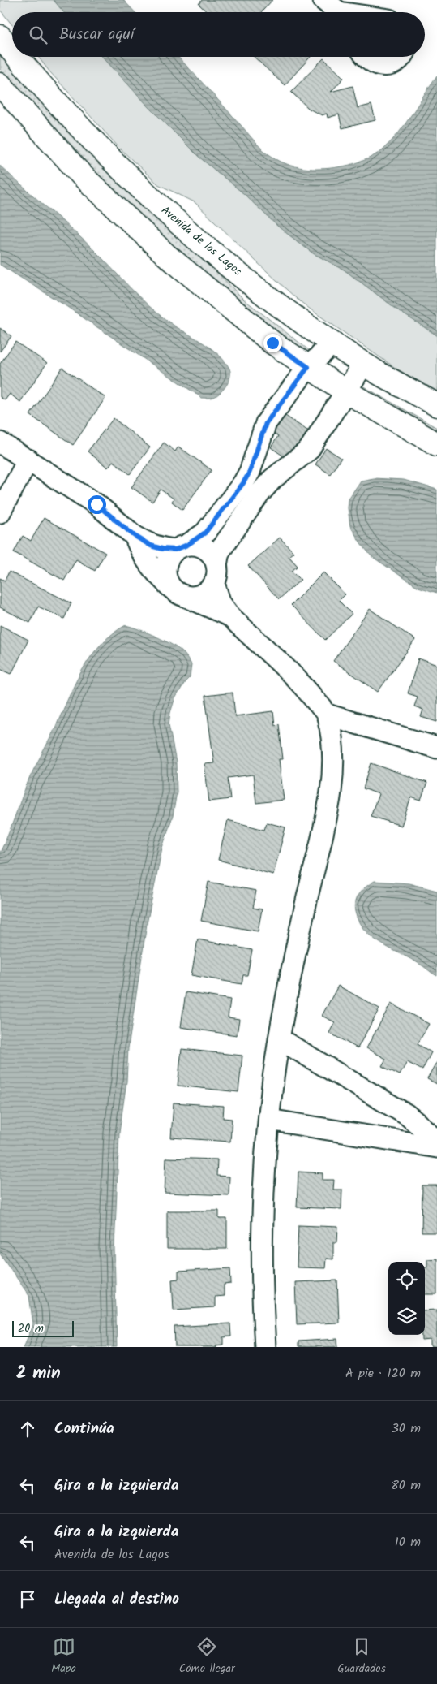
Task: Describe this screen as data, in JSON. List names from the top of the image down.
{
  "streets": {
    "street": ["Avenida de los Lagos"]
  },
  "scale_bar": "20 m",
  "page": {
    "search": "Buscar aquí",
    "scale": "20 m",
    "heading": ["2 min", "A pie · 120 m"],
    "list": [
      ["Continúa", "30 m"],
      ["Gira a la izquierda", "80 m"],
      ["Gira a la izquierda", "Avenida de los Lagos", "10 m"],
      "Llegada al destino"
    ],
    "nav": ["Mapa", "Cómo llegar", "Guardados"]
  }
}
